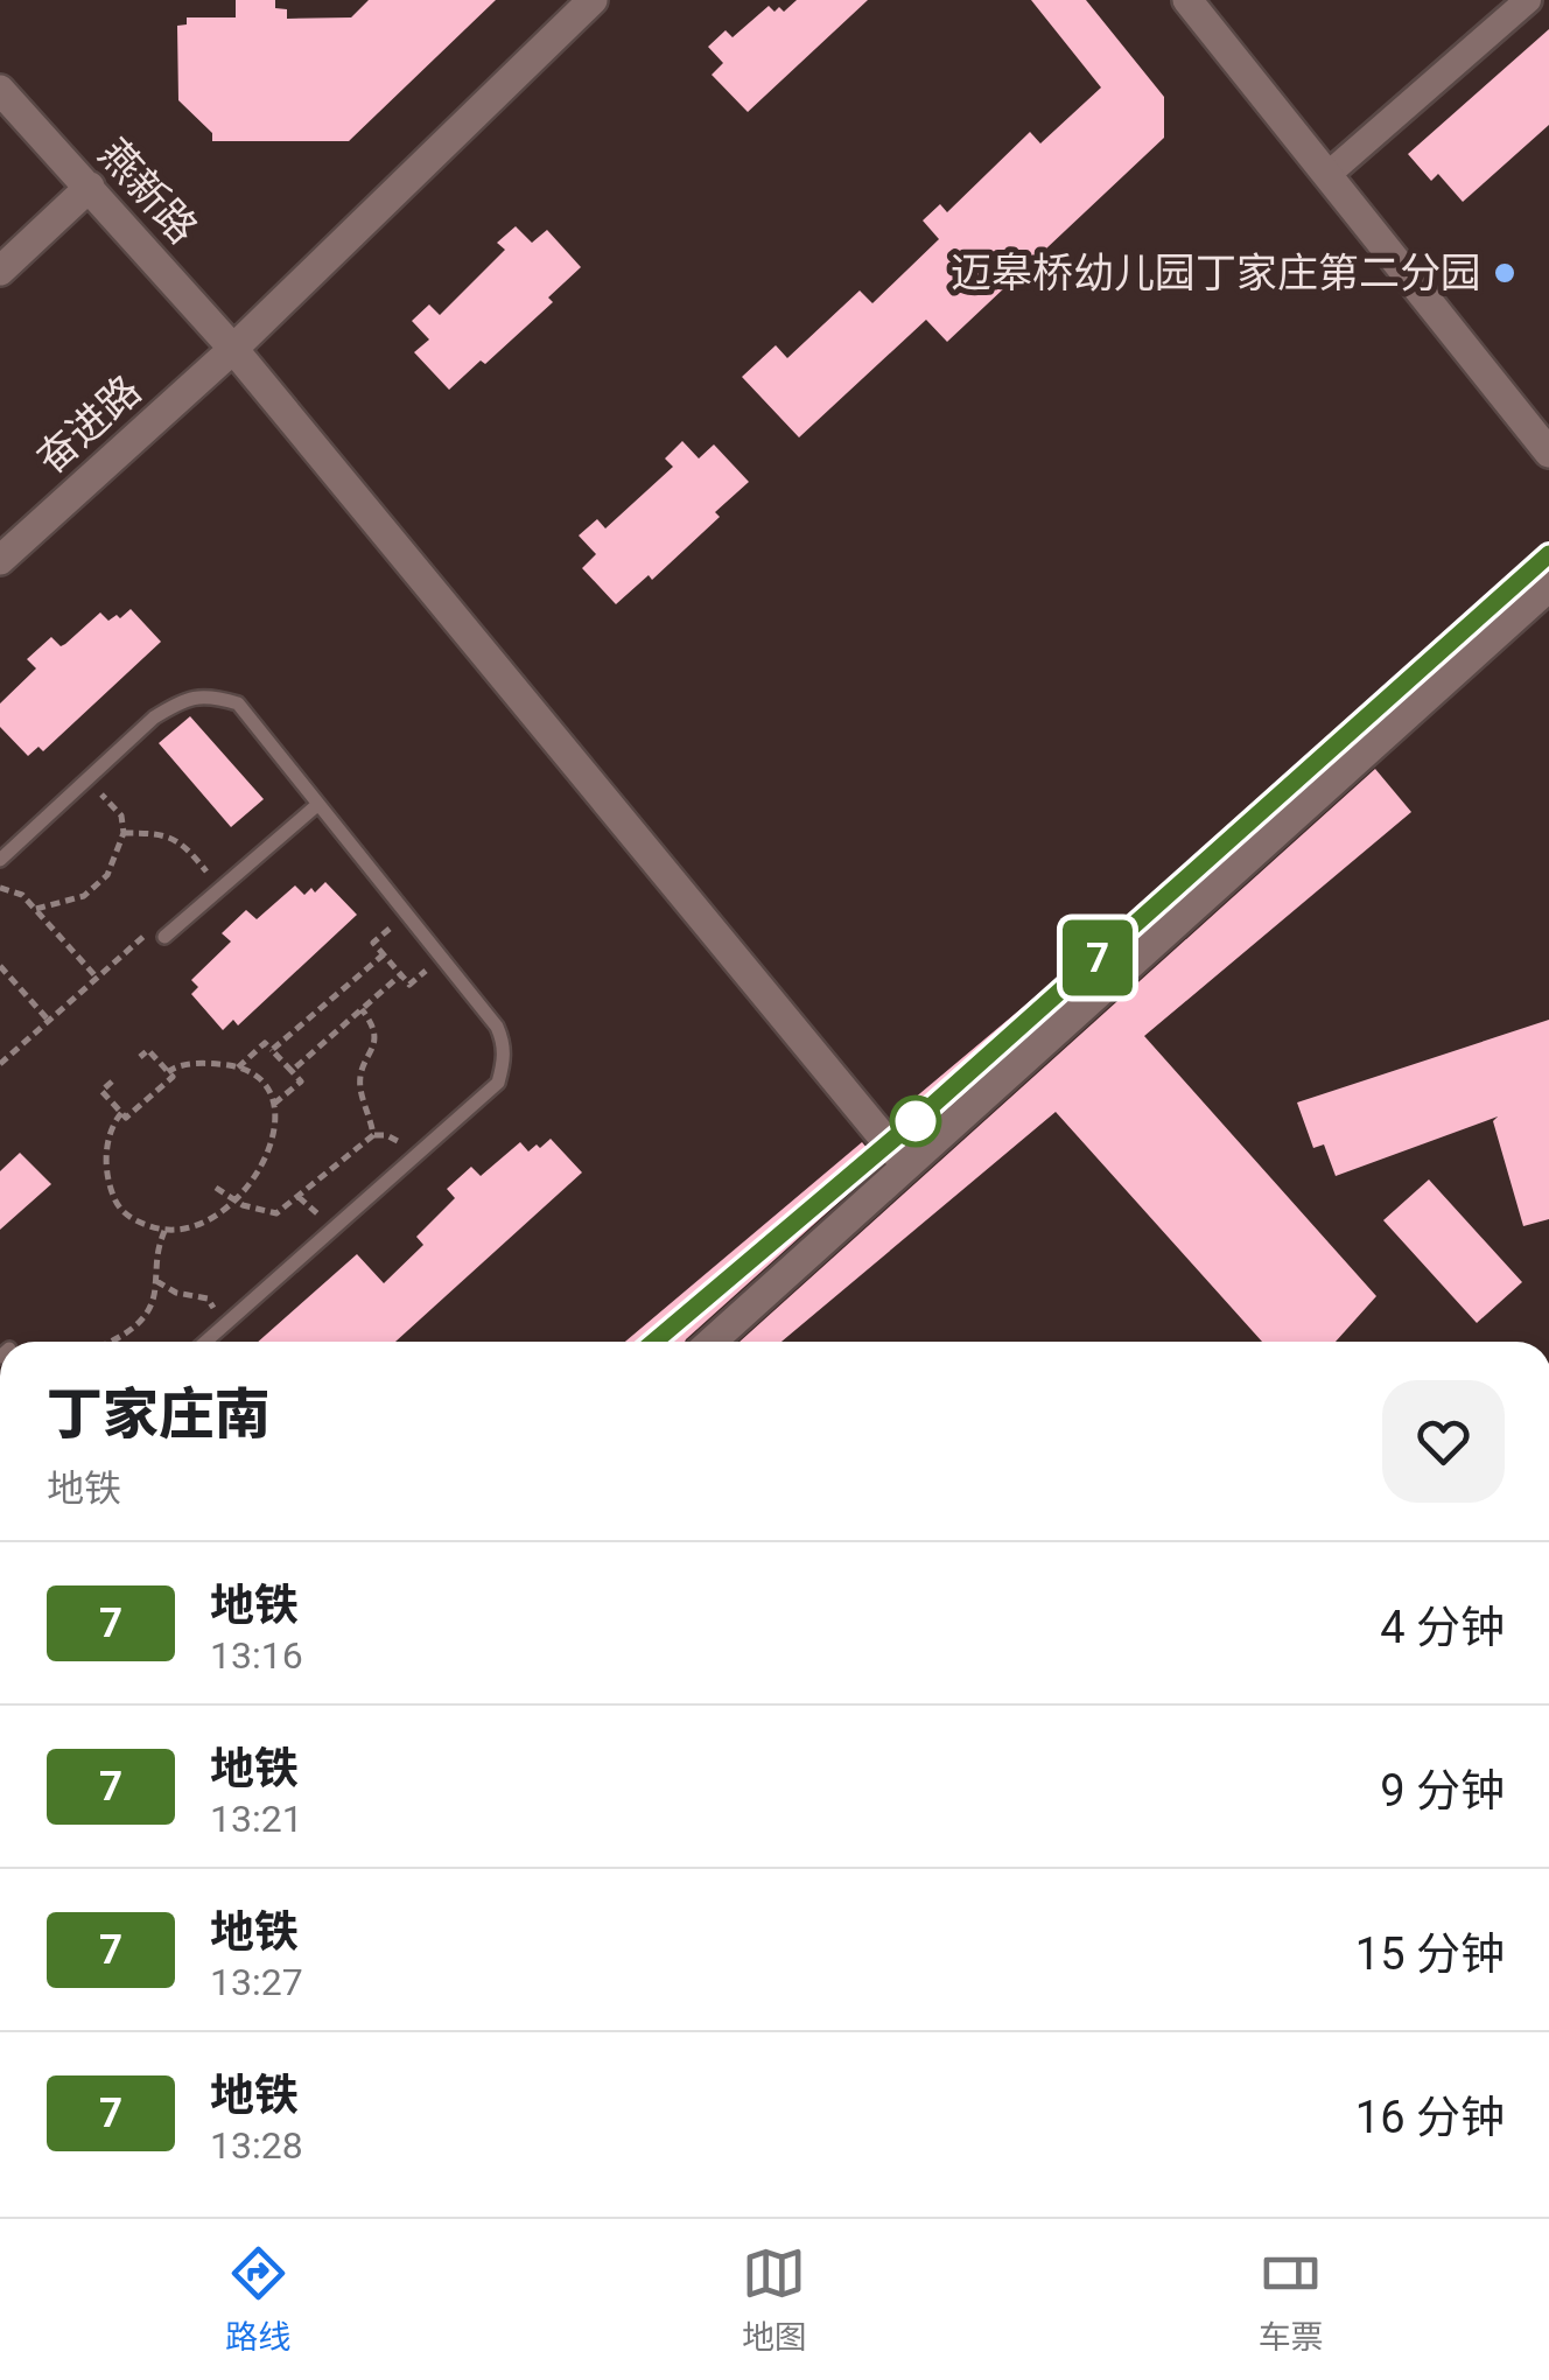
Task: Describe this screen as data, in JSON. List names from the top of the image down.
{
  "streets": {
    "street": ["燕新路", "奋进路"]
  },
  "crossings": [
    ["燕新路", "奋进路"]
  ],
  "places": ["迈皋桥幼儿园丁家庄第二分园"],
  "lines": ["metro line 7"],
  "page": {
    "on_map": "7",
    "heading": ["丁家庄南", "地铁"],
    "list": [
      {
        "mark": "7",
        "name": "地铁",
        "note": "13:16",
        "value": "4 分钟"
      },
      {
        "mark": "7",
        "name": "地铁",
        "note": "13:21",
        "value": "9 分钟"
      },
      {
        "mark": "7",
        "name": "地铁",
        "note": "13:27",
        "value": "15 分钟"
      },
      {
        "mark": "7",
        "name": "地铁",
        "note": "13:28",
        "value": "16 分钟"
      }
    ],
    "tabs": ["路线", "地图", "车票"]
  }
}
